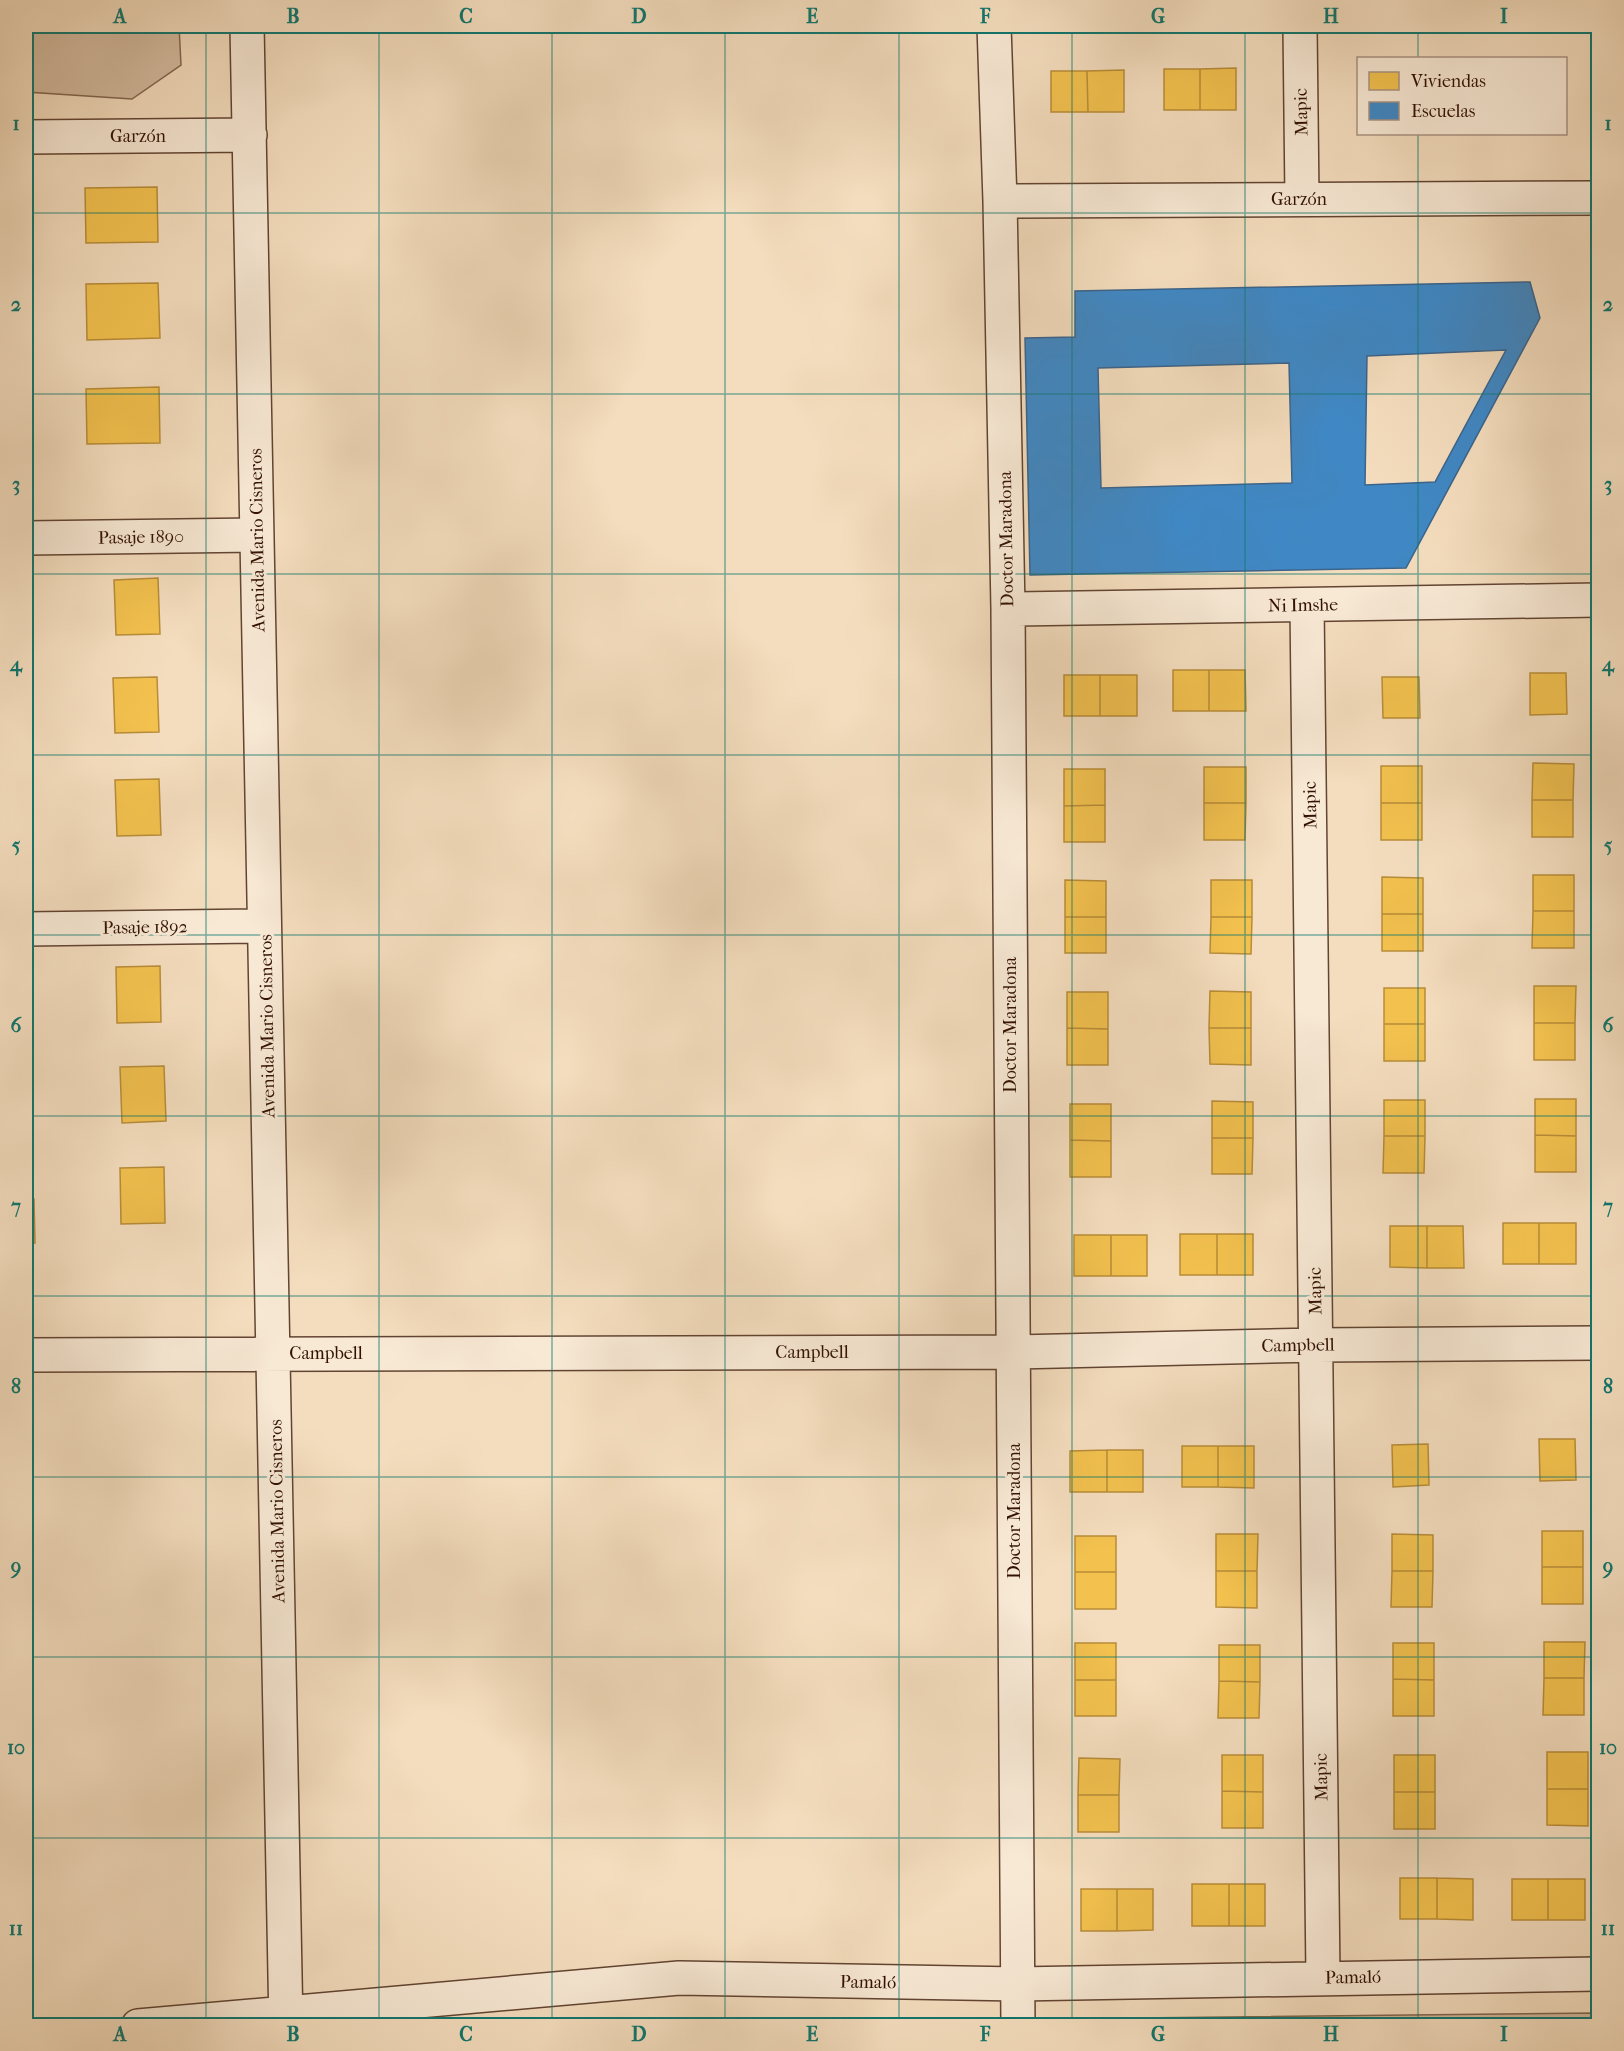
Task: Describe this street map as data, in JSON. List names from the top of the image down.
{
  "streets": {
    "street": [
      "Mapic",
      "Garzón",
      "Pasaje 1890",
      "Doctor Maradona",
      "Avenida Mario Cisneros",
      "Ni Imshe",
      "Pasaje 1892",
      "Campbell",
      "Pamaló"
    ]
  },
  "crossings": [
    ["Mapic", "Garzón"],
    ["Mapic", "Ni Imshe"],
    ["Mapic", "Campbell"],
    ["Mapic", "Pamaló"],
    ["Garzón", "Doctor Maradona"],
    ["Garzón", "Avenida Mario Cisneros"],
    ["Pasaje 1890", "Avenida Mario Cisneros"],
    ["Doctor Maradona", "Ni Imshe"],
    ["Doctor Maradona", "Campbell"],
    ["Doctor Maradona", "Pamaló"],
    ["Avenida Mario Cisneros", "Pasaje 1892"],
    ["Avenida Mario Cisneros", "Campbell"],
    ["Avenida Mario Cisneros", "Pamaló"]
  ],
  "legend": ["Viviendas", "Escuelas"],
  "grid": {
    "columns": [
      "A",
      "B",
      "C",
      "D",
      "E",
      "F",
      "G",
      "H",
      "I"
    ],
    "rows": [
      "1",
      "2",
      "3",
      "4",
      "5",
      "6",
      "7",
      "8",
      "9",
      "10",
      "11"
    ]
  }
}
